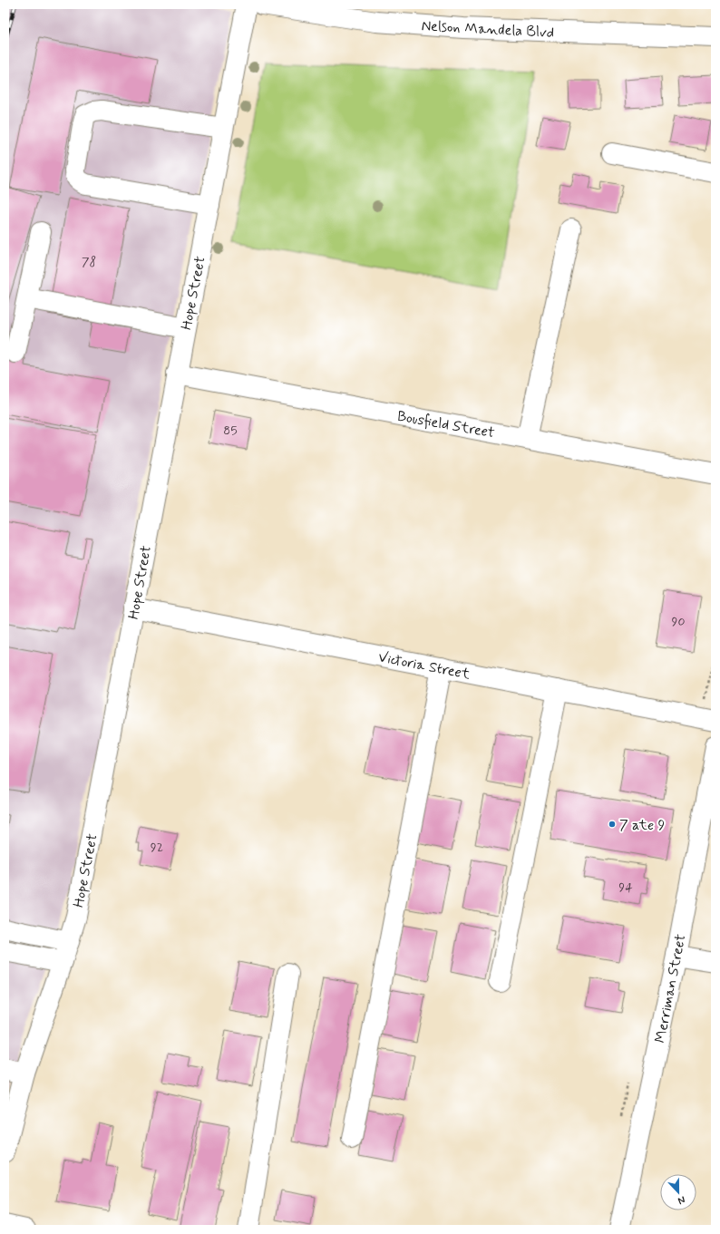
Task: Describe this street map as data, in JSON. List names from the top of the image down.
{
  "streets": {
    "street": [
      "Nelson Mandela Blvd",
      "Hope Street",
      "Bousfield Street",
      "Victoria Street",
      "Merriman Street"
    ]
  },
  "crossings": [
    ["Hope Street", "Bousfield Street"],
    ["Hope Street", "Victoria Street"]
  ],
  "places": ["7 ate 9"],
  "house_numbers": [
    "78",
    "85",
    "90",
    "92",
    "94"
  ],
  "north": "bottom"
}
